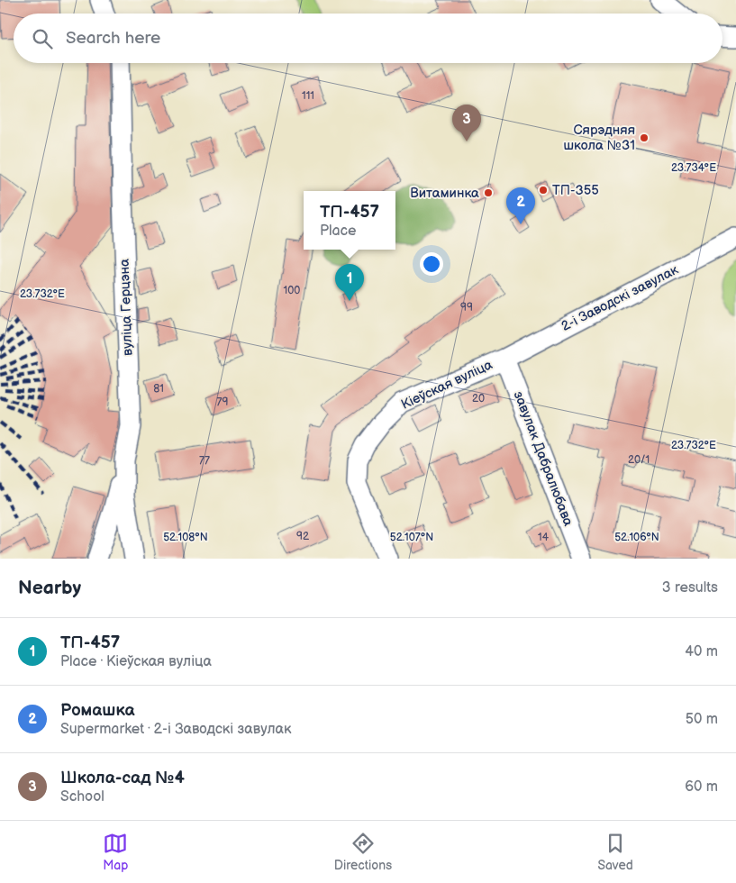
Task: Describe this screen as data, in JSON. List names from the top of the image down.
{
  "streets": {
    "street": [
      "2-і Заводскі завулак",
      "вуліца Герцэна",
      "Кіеўская вуліца",
      "завулак Дабралюбава"
    ]
  },
  "crossings": [
    ["2-і Заводскі завулак", "Кіеўская вуліца"],
    ["2-і Заводскі завулак", "завулак Дабралюбава"],
    ["Кіеўская вуліца", "завулак Дабралюбава"]
  ],
  "places": ["Сярэдняя школа №31", "ТП-355", "Витаминка"],
  "house_numbers": [
    "111",
    "100",
    "99",
    "81",
    "20",
    "79",
    "20/1",
    "77",
    "92",
    "14"
  ],
  "page": {
    "search": "Search here",
    "pins": ["3", "2", "1"],
    "popup": ["ТП-457", "Place"],
    "heading": ["Nearby", "3 results"],
    "list": [
      {
        "mark": "1",
        "name": "ТП-457",
        "note": "Place · Кіеўская вуліца",
        "value": "40 m"
      },
      {
        "mark": "2",
        "name": "Ромашка",
        "note": "Supermarket · 2-і Заводскі завулак",
        "value": "50 m"
      },
      {
        "mark": "3",
        "name": "Школа-сад №4",
        "note": "School",
        "value": "60 m"
      }
    ],
    "nav": ["Map", "Directions", "Saved"]
  },
  "coordinates": [
    "23.734°E",
    "23.732°E",
    "52.108°N",
    "52.107°N",
    "52.106°N"
  ]
}
